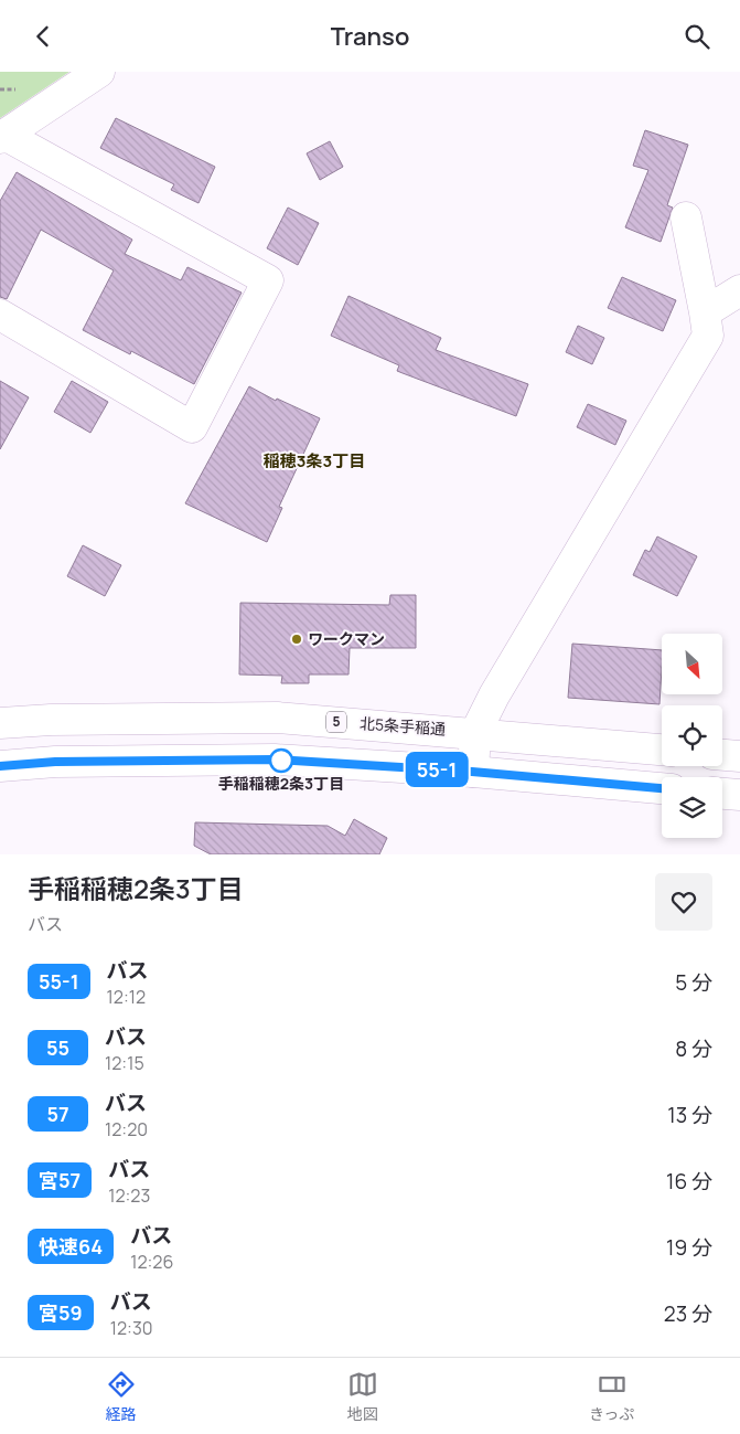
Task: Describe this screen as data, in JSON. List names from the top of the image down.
{
  "streets": {
    "main road": ["5", "北5条手稲通"]
  },
  "districts": ["稲穂3条3丁目"],
  "places": ["ワークマン", "手稲稲穂2条3丁目"],
  "lines": ["bus line 55-1"],
  "north": "bottom right",
  "page": {
    "header": "Transo",
    "on_map": "55-1",
    "heading": ["手稲稲穂2条3丁目", "バス"],
    "list": [
      {
        "mark": "55-1",
        "name": "バス",
        "note": "12:12",
        "value": "5 分"
      },
      {
        "mark": "55",
        "name": "バス",
        "note": "12:15",
        "value": "8 分"
      },
      {
        "mark": "57",
        "name": "バス",
        "note": "12:20",
        "value": "13 分"
      },
      {
        "mark": "宮57",
        "name": "バス",
        "note": "12:23",
        "value": "16 分"
      },
      {
        "mark": "快速64",
        "name": "バス",
        "note": "12:26",
        "value": "19 分"
      },
      {
        "mark": "宮59",
        "name": "バス",
        "note": "12:30",
        "value": "23 分"
      }
    ],
    "tabs": ["経路", "地図", "きっぷ"]
  }
}
